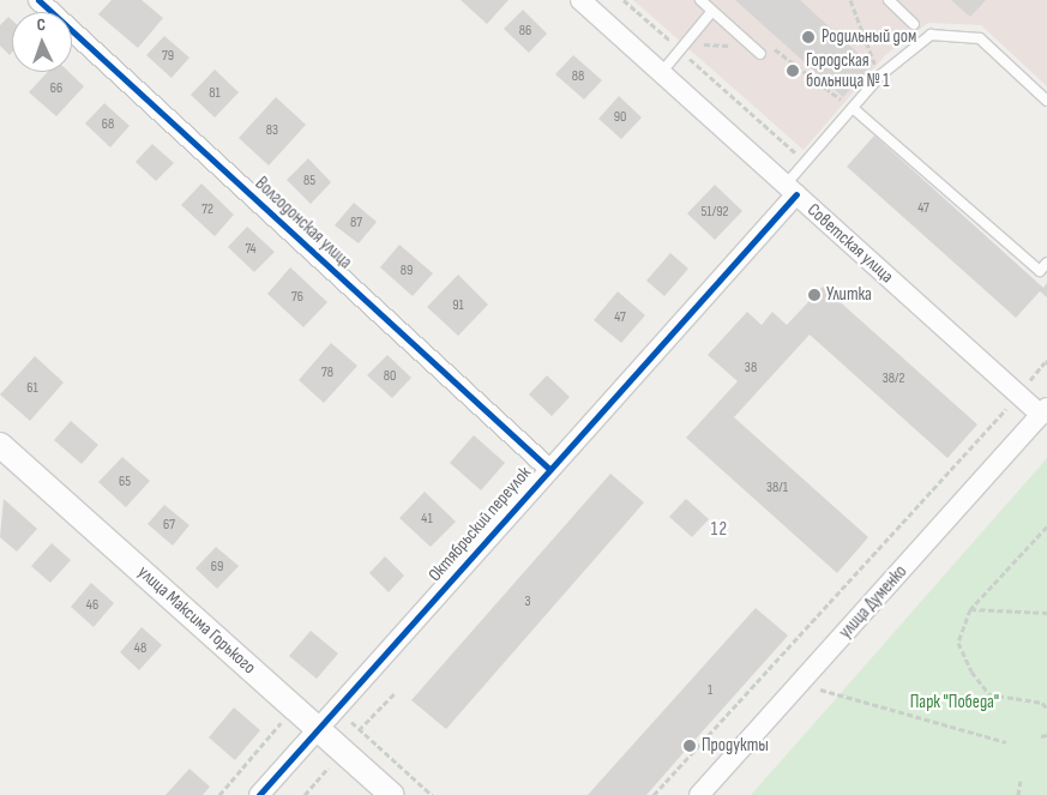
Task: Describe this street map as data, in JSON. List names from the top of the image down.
{
  "streets": {
    "street": [
      "Волгодонская улица",
      "Советская улица",
      "Октябрьский переулок",
      "улица Думенко",
      "улица Максима Горького"
    ]
  },
  "crossings": [
    ["Волгодонская улица", "Октябрьский переулок"],
    ["Советская улица", "Октябрьский переулок"],
    ["Советская улица", "улица Думенко"],
    ["Октябрьский переулок", "улица Максима Горького"]
  ],
  "districts": ["12"],
  "parks": ["Парк \"Победа\""],
  "places": [
    "Родильный дом",
    "Городская больница № 1",
    "Улитка",
    "Продукты"
  ],
  "house_numbers": [
    "86",
    "79",
    "88",
    "66",
    "81",
    "90",
    "68",
    "83",
    "85",
    "47",
    "72",
    "51/92",
    "87",
    "74",
    "89",
    "76",
    "91",
    "47",
    "38",
    "78",
    "80",
    "38/2",
    "61",
    "65",
    "38/1",
    "41",
    "67",
    "69",
    "3",
    "46",
    "48",
    "1"
  ],
  "north": "top"
}
